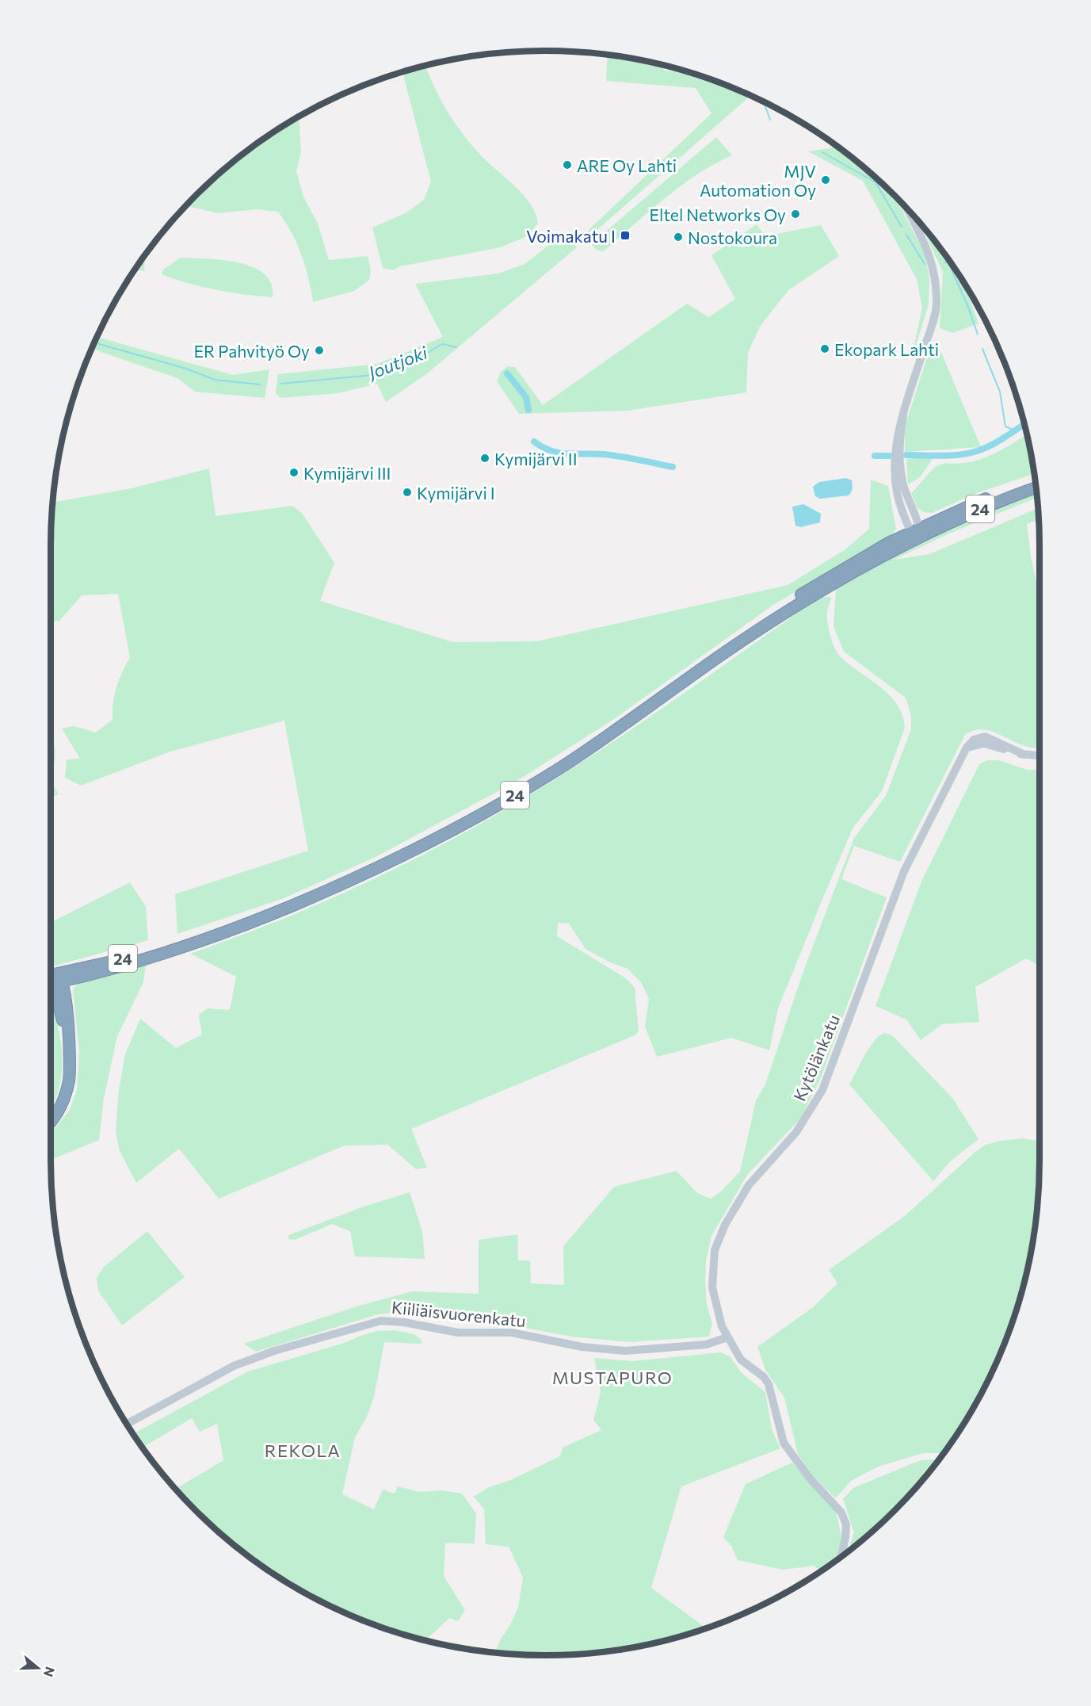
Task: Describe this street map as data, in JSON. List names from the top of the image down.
{
  "streets": {
    "highway": ["24"],
    "street": ["Kytölänkatu", "Kiiliäisvuorenkatu"]
  },
  "crossings": [
    ["Kytölänkatu", "Kiiliäisvuorenkatu"]
  ],
  "districts": ["MUSTAPURO", "REKOLA"],
  "water": ["Joutjoki"],
  "places": {
    "other": [
      "ARE Oy Lahti",
      "MJV Automation Oy",
      "Eltel Networks Oy",
      "Nostokoura",
      "Ekopark Lahti",
      "ER Pahvityö Oy",
      "Kymijärvi II",
      "Kymijärvi III",
      "Kymijärvi I"
    ],
    "transit": ["Voimakatu I"]
  },
  "north": "right"
}
